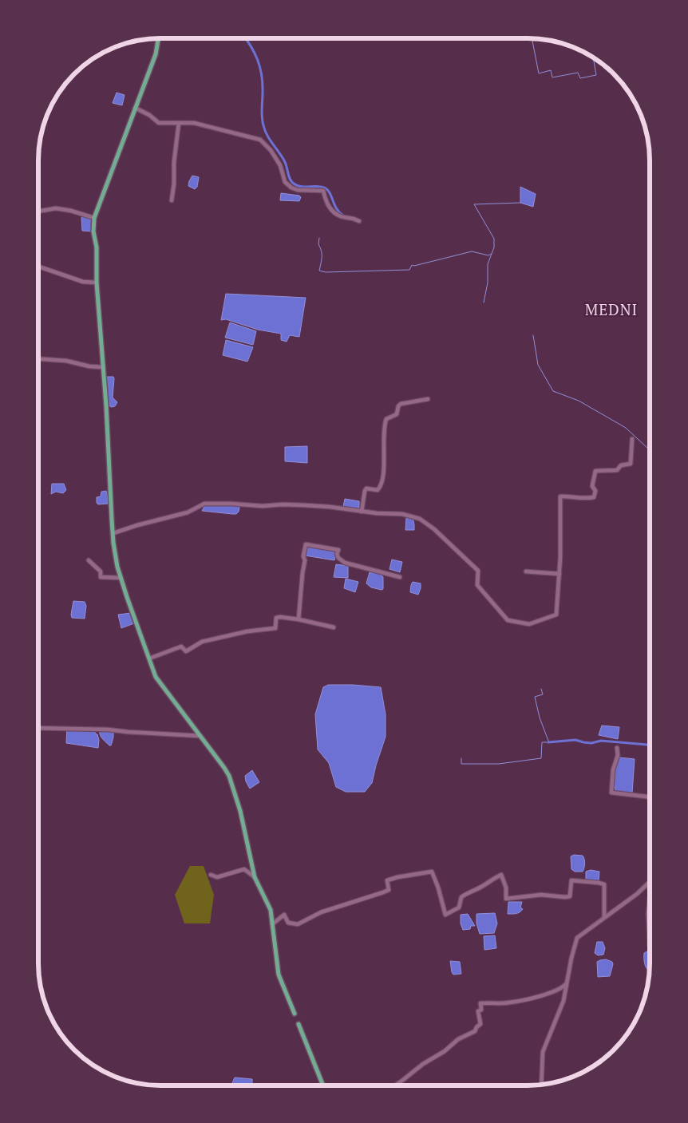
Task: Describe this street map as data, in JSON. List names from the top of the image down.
{
  "districts": ["MEDNI"]
}
